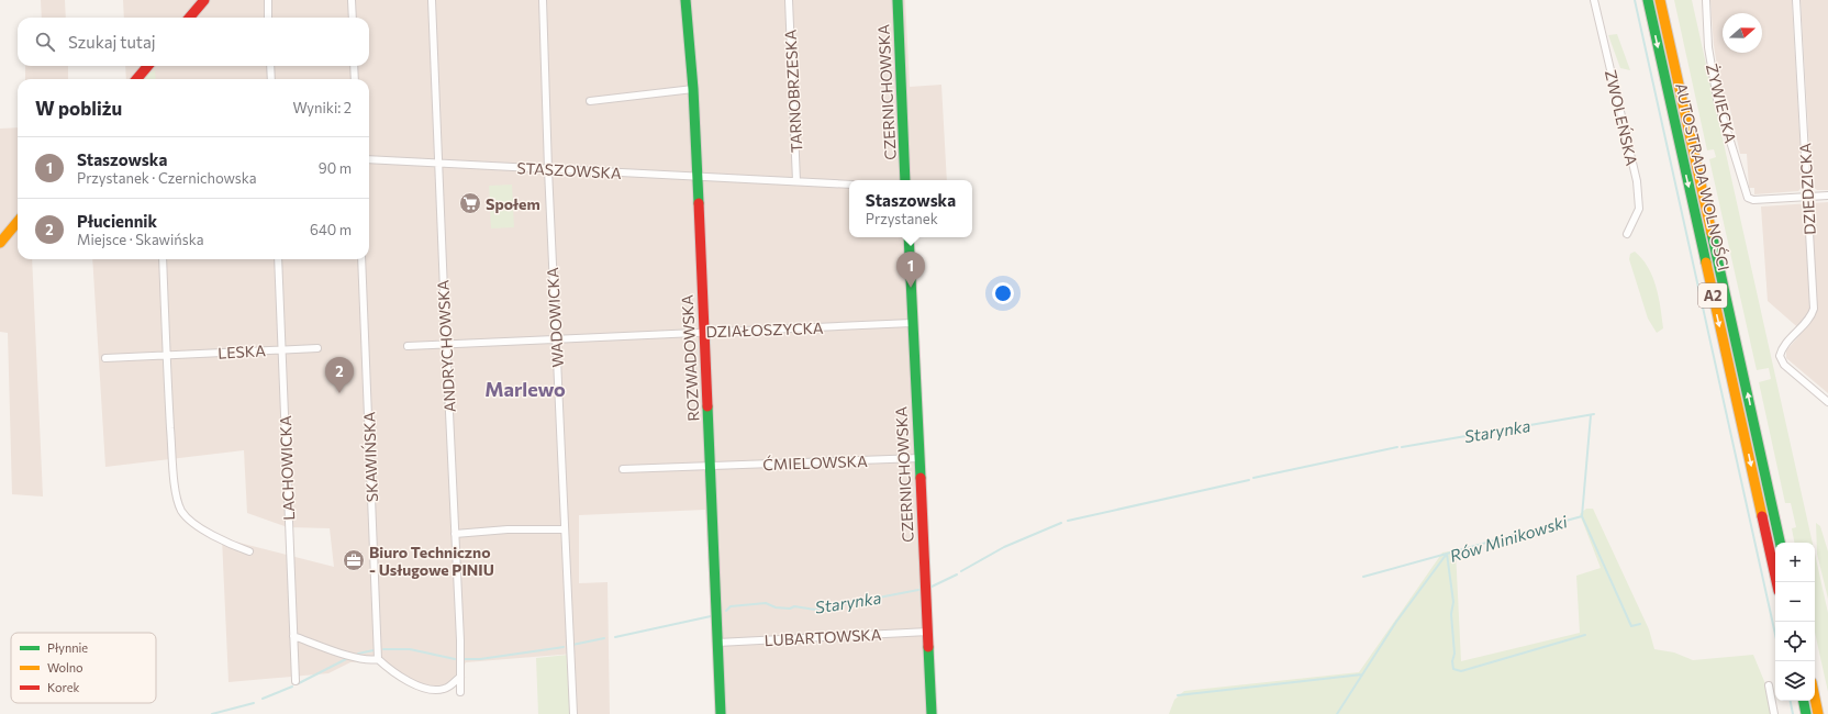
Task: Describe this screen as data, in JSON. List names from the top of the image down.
{
  "streets": {
    "main road": [
      "CZERNICHOWSKA",
      "AUTOSTRADA WOLNOŚCI",
      "A2",
      "ROZWADOWSKA"
    ],
    "street": [
      "TARNOBRZESKA",
      "ŻYWIECKA",
      "ZWOLEŃSKA",
      "STASZOWSKA",
      "DZIEDZICKA",
      "WADOWICKA",
      "DZIAŁOSZYCKA",
      "ANDRYCHOWSKA",
      "LESKA",
      "SKAWIŃSKA",
      "ĆMIELOWSKA",
      "LACHOWICKA",
      "LUBARTOWSKA"
    ]
  },
  "crossings": [
    ["TARNOBRZESKA", "STASZOWSKA"],
    ["CZERNICHOWSKA", "DZIAŁOSZYCKA"],
    ["CZERNICHOWSKA", "ĆMIELOWSKA"],
    ["CZERNICHOWSKA", "LUBARTOWSKA"],
    ["ŻYWIECKA", "DZIEDZICKA"],
    ["STASZOWSKA", "WADOWICKA"],
    ["STASZOWSKA", "ANDRYCHOWSKA"],
    ["STASZOWSKA", "ROZWADOWSKA"],
    ["WADOWICKA", "DZIAŁOSZYCKA"],
    ["DZIAŁOSZYCKA", "ANDRYCHOWSKA"],
    ["DZIAŁOSZYCKA", "ROZWADOWSKA"],
    ["LESKA", "LACHOWICKA"],
    ["ROZWADOWSKA", "ĆMIELOWSKA"],
    ["ROZWADOWSKA", "LUBARTOWSKA"]
  ],
  "districts": ["Marlewo"],
  "water": ["Starynka", "Rów Minikowski"],
  "places": {
    "supermarket": ["Społem"],
    "office": ["Biuro Techniczno - Usługowe PINIU"]
  },
  "legend": ["Płynnie", "Wolno", "Korek"],
  "north": "right",
  "page": {
    "search": "Szukaj tutaj",
    "heading": ["W pobliżu", "Wyniki: 2"],
    "list": [
      {
        "mark": "1",
        "name": "Staszowska",
        "note": "Przystanek · Czernichowska",
        "value": "90 m"
      },
      {
        "mark": "2",
        "name": "Płuciennik",
        "note": "Miejsce · Skawińska",
        "value": "640 m"
      }
    ],
    "popup": ["Staszowska", "Przystanek"],
    "pins": ["1", "2"],
    "map_buttons": ["+", "−"]
  }
}
